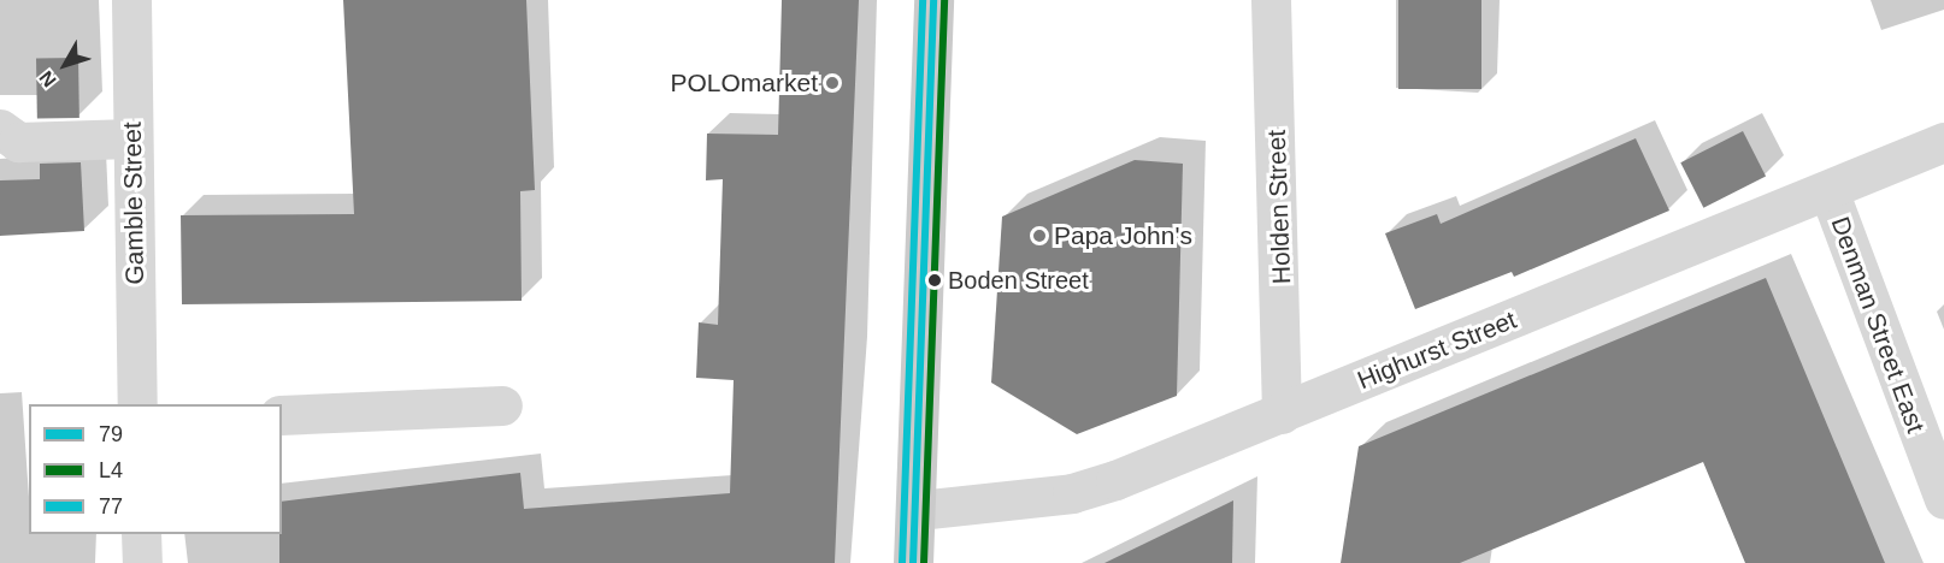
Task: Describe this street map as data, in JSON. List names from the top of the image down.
{
  "streets": {
    "street": [
      "Gamble Street",
      "Holden Street",
      "Denman Street East",
      "Highurst Street"
    ]
  },
  "crossings": [
    ["Holden Street", "Highurst Street"],
    ["Denman Street East", "Highurst Street"]
  ],
  "places": ["POLOmarket", "Papa John's", "Boden Street"],
  "lines": ["transit line 79", "transit line L4", "transit line 77"],
  "legend": ["79", "L4", "77"],
  "north": "bottom left"
}
